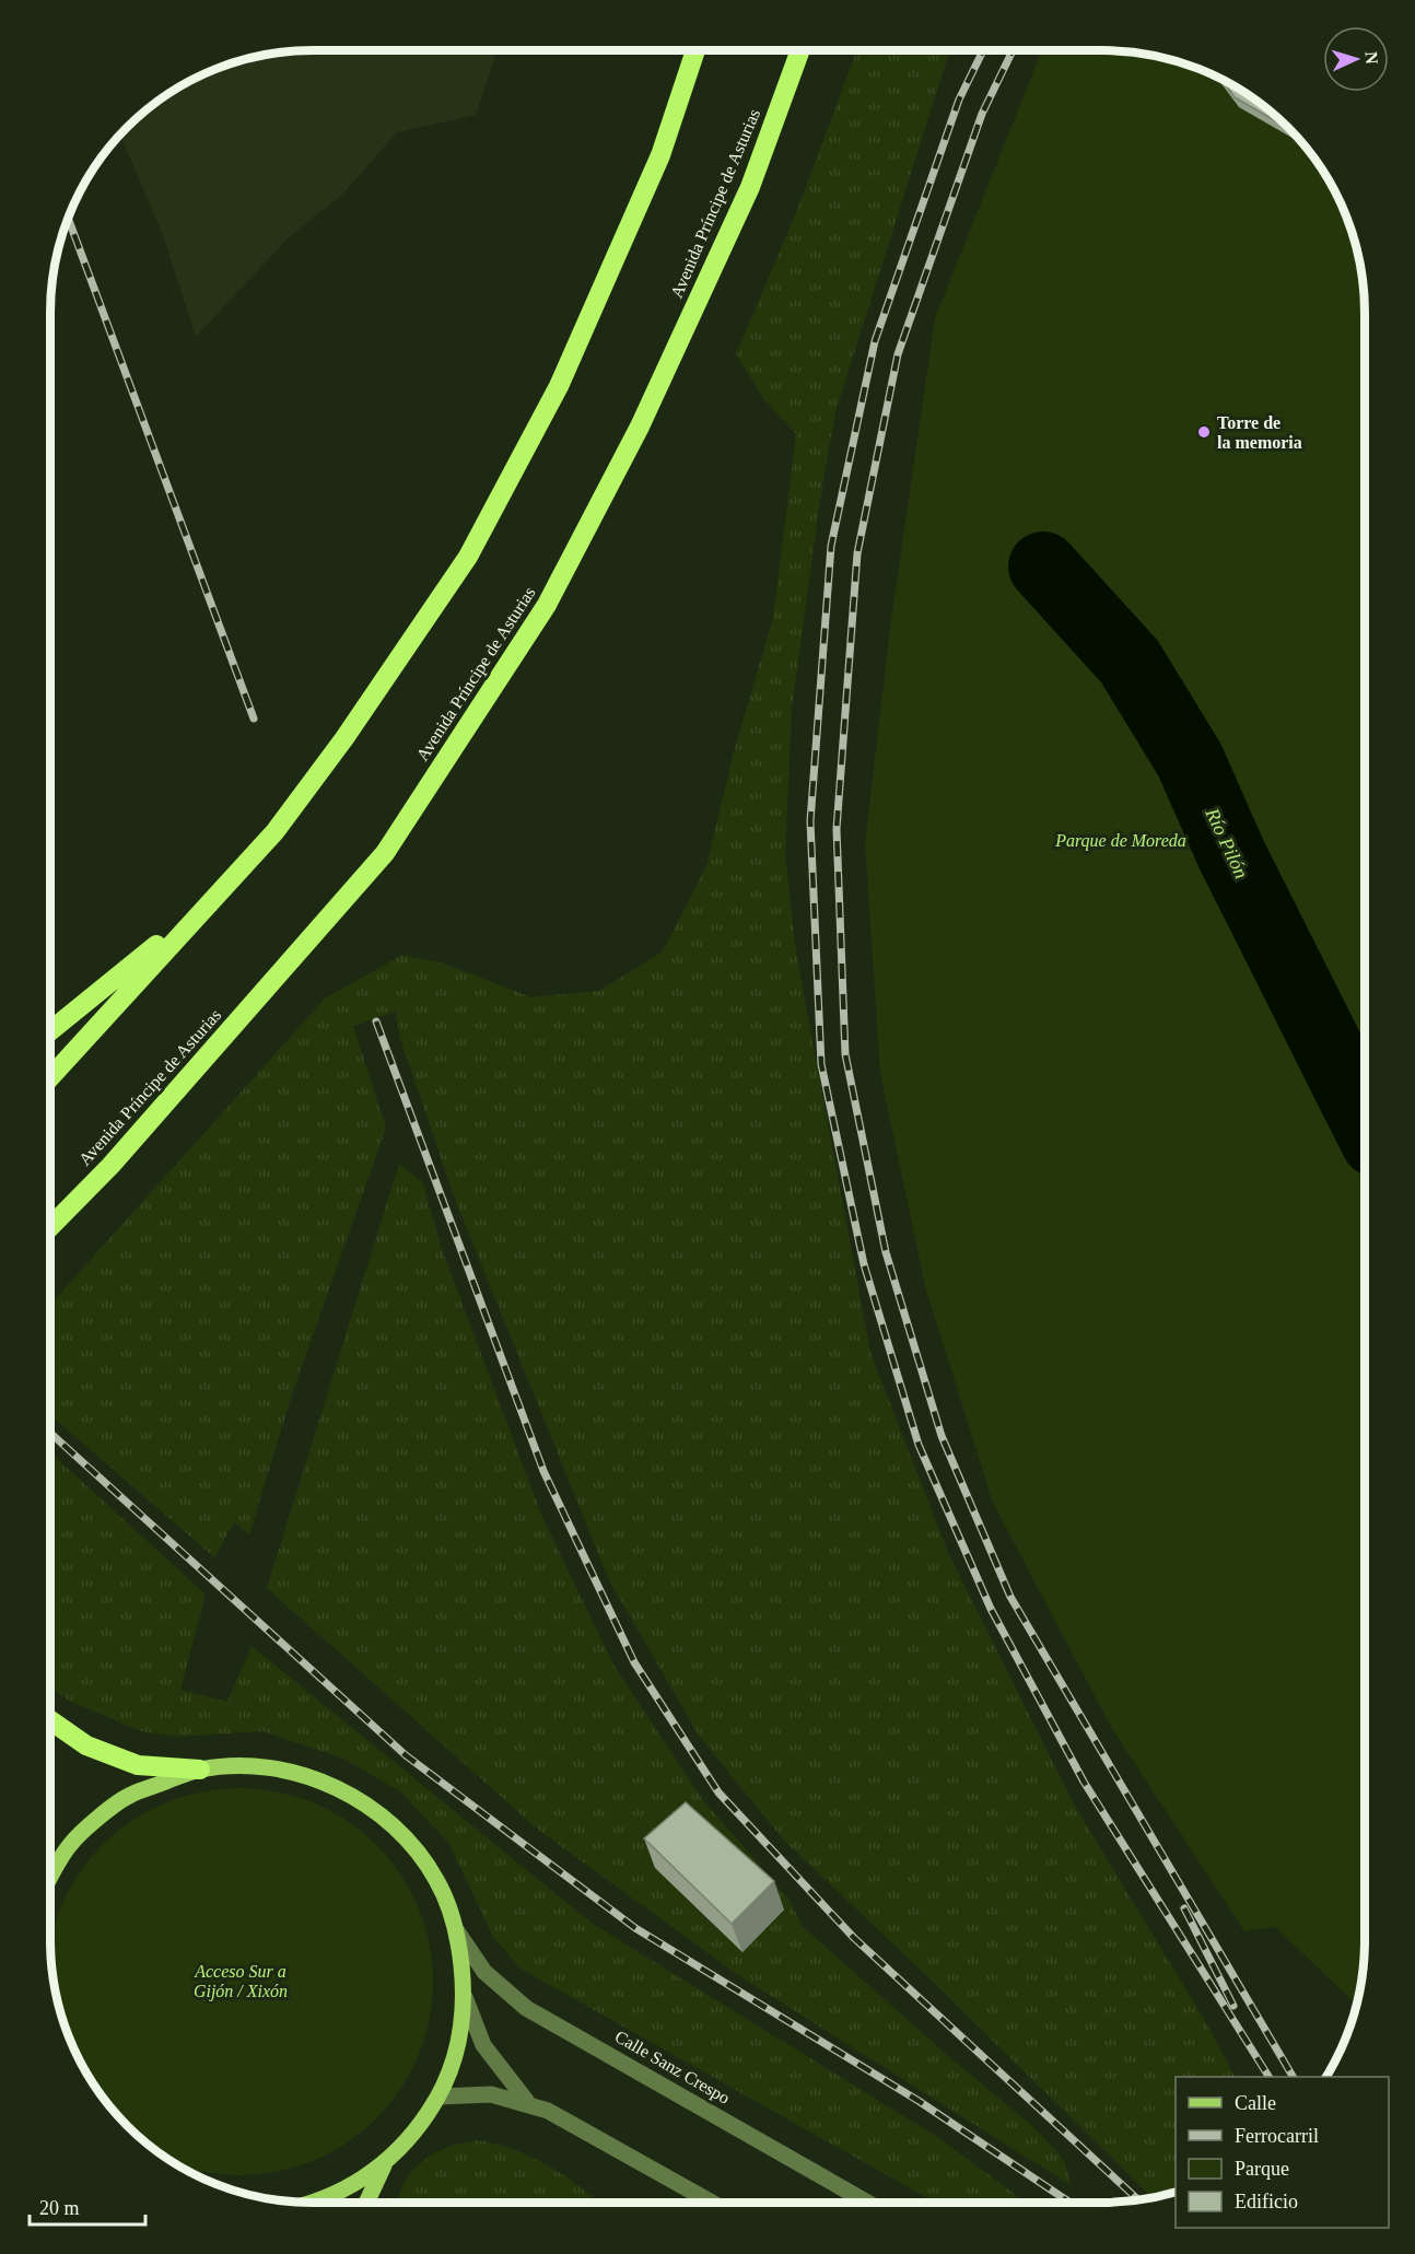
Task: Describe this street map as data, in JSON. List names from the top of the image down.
{
  "streets": {
    "highway": ["Avenida Príncipe de Asturias"],
    "street": ["Calle Sanz Crespo"]
  },
  "water": ["Río Pilón"],
  "parks": ["Parque de Moreda", "Acceso Sur a Gijón / Xixón"],
  "places": ["Torre de la memoria"],
  "legend": [
    "Calle",
    "Ferrocarril",
    "Parque",
    "Edificio"
  ],
  "scale_bar": "20 m",
  "north": "right"
}
